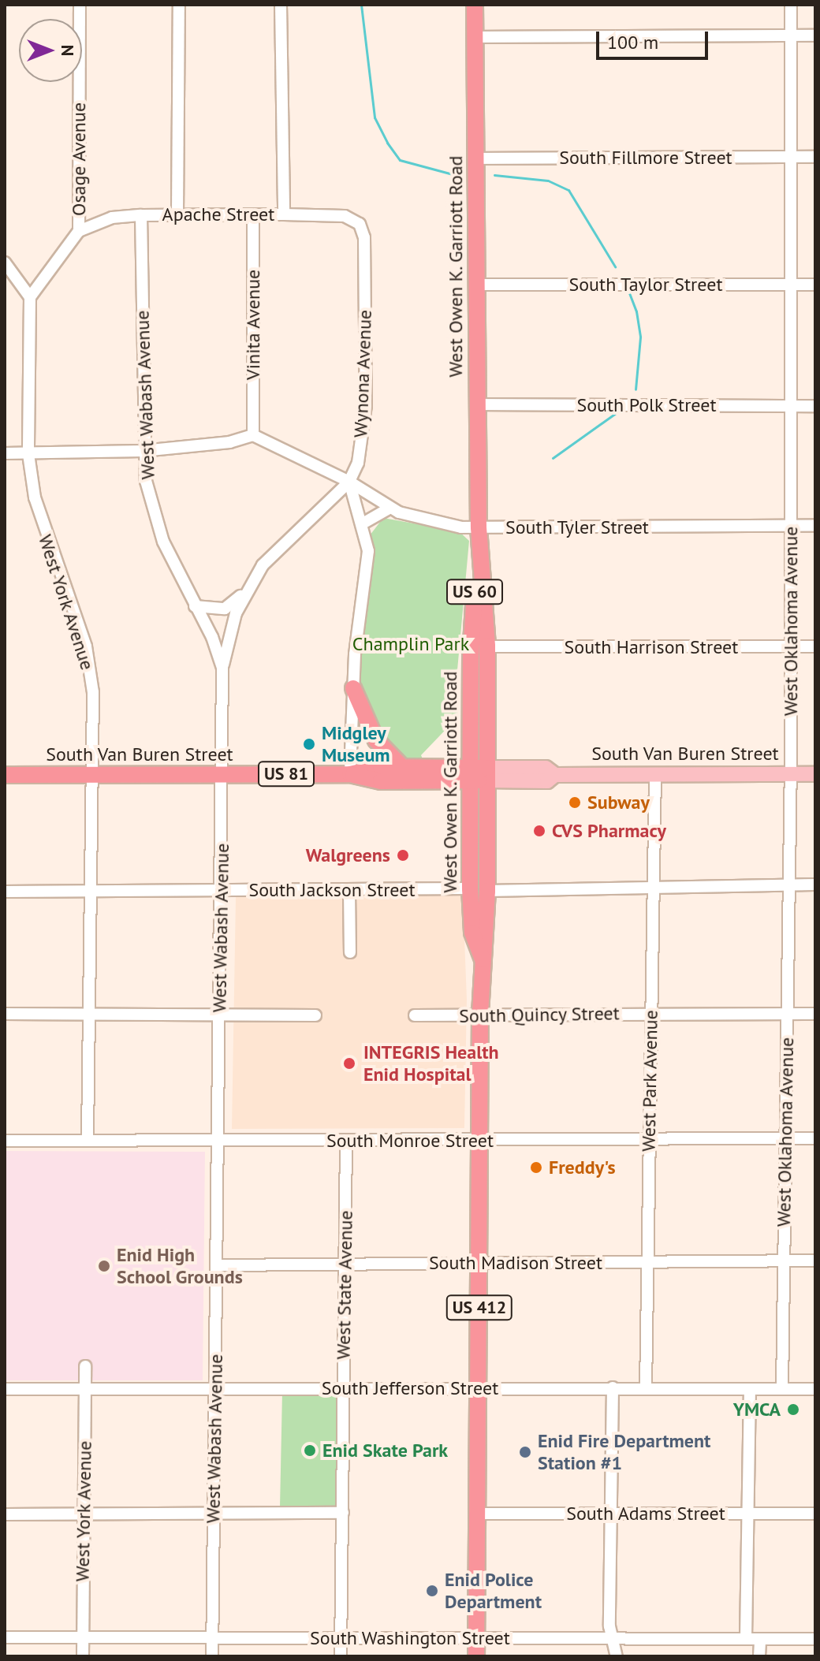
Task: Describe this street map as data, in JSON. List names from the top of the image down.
{
  "streets": {
    "highway": [
      "West Owen K. Garriott Road",
      "US 60",
      "South Van Buren Street",
      "US 81",
      "US 412"
    ],
    "street": [
      "South Fillmore Street",
      "Osage Avenue",
      "Apache Street",
      "South Taylor Street",
      "Vinita Avenue",
      "Wynona Avenue",
      "West Wabash Avenue",
      "South Polk Street",
      "South Tyler Street",
      "West York Avenue",
      "West Oklahoma Avenue",
      "South Harrison Street",
      "South Jackson Street",
      "South Quincy Street",
      "West Park Avenue",
      "South Monroe Street",
      "South Madison Street",
      "West State Avenue",
      "South Jefferson Street",
      "South Adams Street",
      "South Washington Street"
    ]
  },
  "crossings": [
    ["South Fillmore Street", "West Owen K. Garriott Road"],
    ["South Fillmore Street", "West Oklahoma Avenue"],
    ["Osage Avenue", "Apache Street"],
    ["Osage Avenue", "West York Avenue"],
    ["Apache Street", "Vinita Avenue"],
    ["Apache Street", "Wynona Avenue"],
    ["Apache Street", "West Wabash Avenue"],
    ["West Owen K. Garriott Road", "South Taylor Street"],
    ["West Owen K. Garriott Road", "South Polk Street"],
    ["West Owen K. Garriott Road", "South Tyler Street"],
    ["West Owen K. Garriott Road", "South Harrison Street"],
    ["West Owen K. Garriott Road", "South Van Buren Street"],
    ["West Owen K. Garriott Road", "South Jackson Street"],
    ["West Owen K. Garriott Road", "South Quincy Street"],
    ["West Owen K. Garriott Road", "South Monroe Street"],
    ["West Owen K. Garriott Road", "South Madison Street"],
    ["West Owen K. Garriott Road", "South Jefferson Street"],
    ["West Owen K. Garriott Road", "South Adams Street"],
    ["West Owen K. Garriott Road", "South Washington Street"],
    ["South Taylor Street", "West Oklahoma Avenue"],
    ["Vinita Avenue", "South Tyler Street"],
    ["Wynona Avenue", "West Wabash Avenue"],
    ["Wynona Avenue", "South Tyler Street"],
    ["West Wabash Avenue", "South Van Buren Street"],
    ["West Wabash Avenue", "South Jackson Street"],
    ["West Wabash Avenue", "South Monroe Street"],
    ["West Wabash Avenue", "South Madison Street"],
    ["West Wabash Avenue", "South Jefferson Street"],
    ["West Wabash Avenue", "South Washington Street"],
    ["South Polk Street", "West Oklahoma Avenue"],
    ["South Tyler Street", "West Oklahoma Avenue"],
    ["West York Avenue", "South Van Buren Street"],
    ["West York Avenue", "South Jackson Street"],
    ["West York Avenue", "South Monroe Street"],
    ["West York Avenue", "South Jefferson Street"],
    ["West York Avenue", "South Washington Street"],
    ["West Oklahoma Avenue", "South Harrison Street"],
    ["West Oklahoma Avenue", "South Van Buren Street"],
    ["West Oklahoma Avenue", "South Quincy Street"],
    ["West Oklahoma Avenue", "South Monroe Street"],
    ["West Oklahoma Avenue", "South Madison Street"],
    ["West Oklahoma Avenue", "South Jefferson Street"],
    ["South Van Buren Street", "West Park Avenue"],
    ["South Quincy Street", "West Park Avenue"],
    ["West Park Avenue", "South Monroe Street"],
    ["West Park Avenue", "South Madison Street"],
    ["West Park Avenue", "South Jefferson Street"],
    ["South Monroe Street", "West State Avenue"],
    ["South Madison Street", "West State Avenue"],
    ["West State Avenue", "South Jefferson Street"],
    ["West State Avenue", "South Washington Street"]
  ],
  "parks": ["Champlin Park"],
  "places": [
    "Midgley Museum",
    "Subway",
    "CVS Pharmacy",
    "Walgreens",
    "INTEGRIS Health Enid Hospital",
    "Freddy's",
    "Enid High School Grounds",
    "YMCA",
    "Enid Skate Park",
    "Enid Fire Department Station #1",
    "Enid Police Department"
  ],
  "scale_bar": "100 m",
  "north": "right"
}
